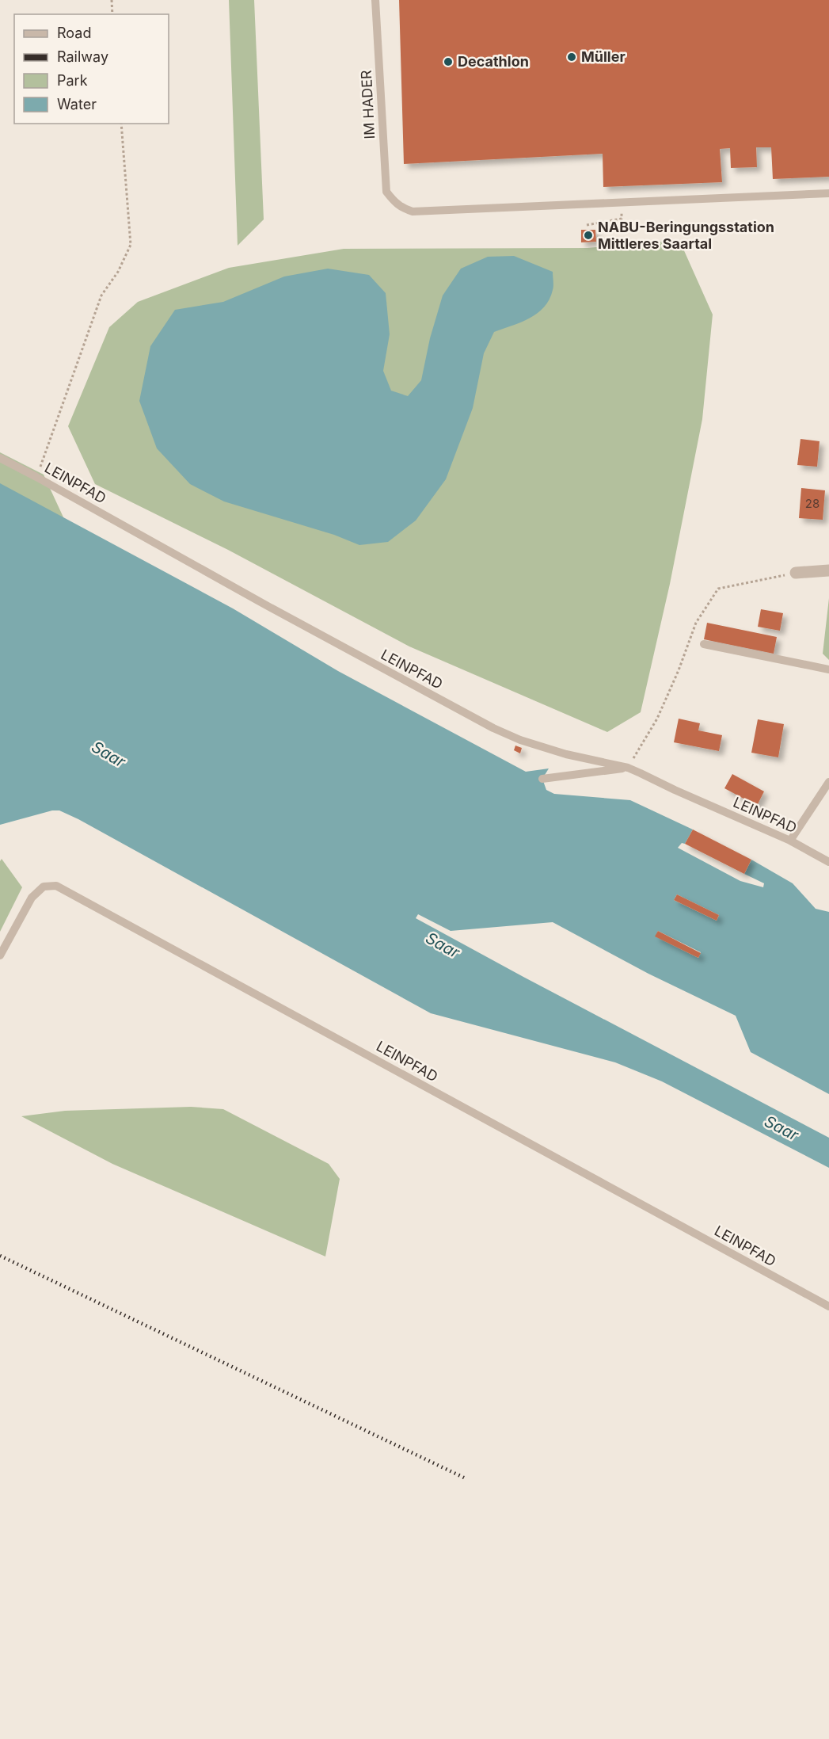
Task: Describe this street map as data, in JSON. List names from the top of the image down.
{
  "streets": {
    "lane": ["IM HADER", "LEINPFAD"]
  },
  "water": ["Saar"],
  "places": ["Müller", "Decathlon", "NABU-Beringungsstation Mittleres Saartal"],
  "house_numbers": ["28"],
  "legend": [
    "Road",
    "Railway",
    "Park",
    "Water"
  ]
}
